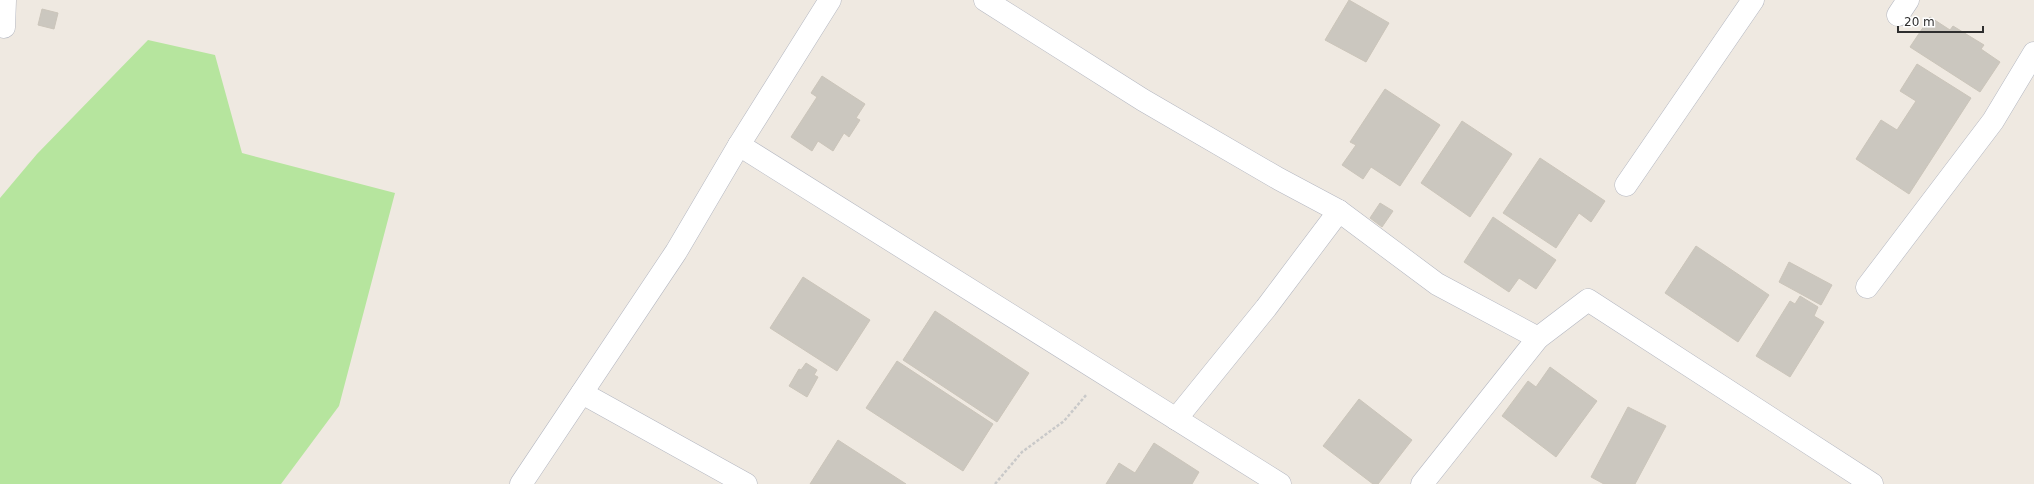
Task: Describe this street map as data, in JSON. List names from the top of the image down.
{
  "scale_bar": "20 m"
}
